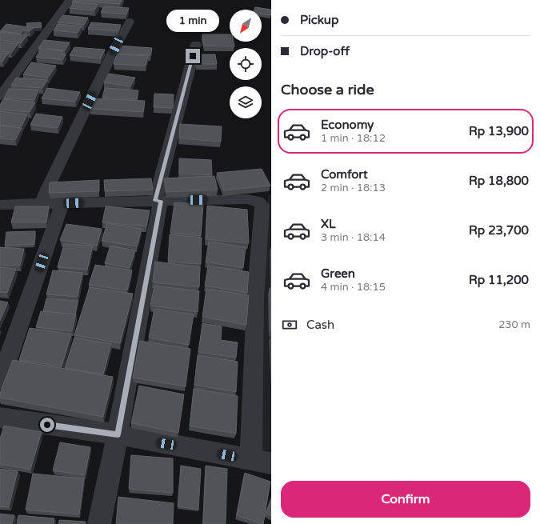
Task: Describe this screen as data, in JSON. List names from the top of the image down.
{
  "north": "bottom left",
  "page": {
    "banner": ["Pickup", "Drop-off"],
    "bubble": "1 min",
    "heading": "Choose a ride",
    "list": [
      {
        "name": "Economy",
        "note": "1 min · 18:12",
        "value": "Rp 13,900"
      },
      {
        "name": "Comfort",
        "note": "2 min · 18:13",
        "value": "Rp 18,800"
      },
      {
        "name": "XL",
        "note": "3 min · 18:14",
        "value": "Rp 23,700"
      },
      {
        "name": "Green",
        "note": "4 min · 18:15",
        "value": "Rp 11,200"
      }
    ],
    "pay": ["Cash", "230 m"],
    "buttons": "Confirm"
  }
}
